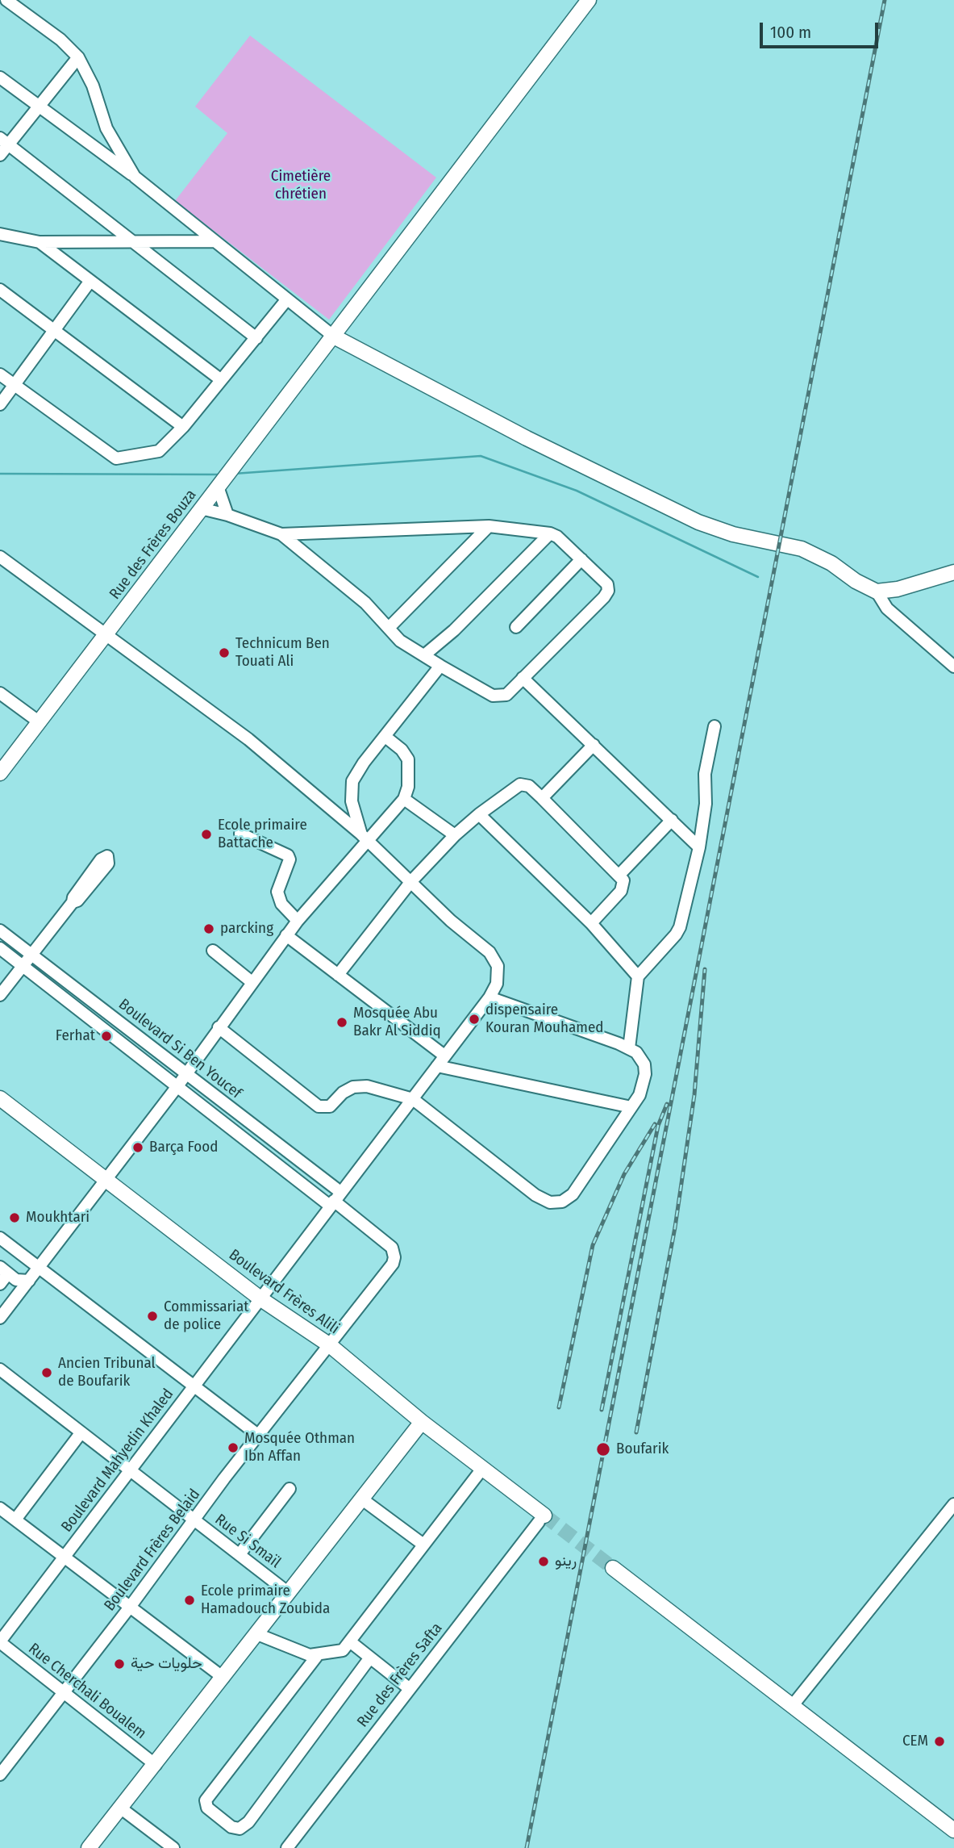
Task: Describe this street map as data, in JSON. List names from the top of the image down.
{
  "streets": {
    "main road": ["Rue des Frères Bouza", "Boulevard Frères Alili"],
    "street": [
      "Boulevard Si Ben Youcef",
      "Boulevard Mahyedin Khaled",
      "Rue Si Smaïl",
      "Boulevard Frères Belaid",
      "Rue des Frères Safta",
      "Rue Cherchali Boualem"
    ]
  },
  "crossings": [
    ["Boulevard Si Ben Youcef", "Boulevard Mahyedin Khaled"],
    ["Boulevard Si Ben Youcef", "Boulevard Frères Belaid"],
    ["Boulevard Frères Alili", "Boulevard Mahyedin Khaled"],
    ["Boulevard Frères Alili", "Boulevard Frères Belaid"],
    ["Boulevard Frères Alili", "Rue des Frères Safta"],
    ["Boulevard Mahyedin Khaled", "Rue Si Smaïl"],
    ["Boulevard Mahyedin Khaled", "Boulevard Frères Belaid"],
    ["Boulevard Mahyedin Khaled", "Rue Cherchali Boualem"],
    ["Rue Si Smaïl", "Boulevard Frères Belaid"],
    ["Boulevard Frères Belaid", "Rue Cherchali Boualem"]
  ],
  "parks": ["Cimetière chrétien"],
  "places": [
    "Technicum Ben Touati Ali",
    "Ecole primaire Battache",
    "parcking",
    "dispensaire Kouran Mouhamed",
    "Mosquée Abu Bakr Al Siddiq",
    "Ferhat",
    "Barça Food",
    "Moukhtari",
    "Commissariat de police",
    "Ancien Tribunal de Boufarik",
    "Mosquée Othman Ibn Affan",
    "Boufarik",
    "رينو",
    "Ecole primaire Hamadouch Zoubida",
    "حلويات حية",
    "CEM"
  ],
  "scale_bar": "100 m"
}
